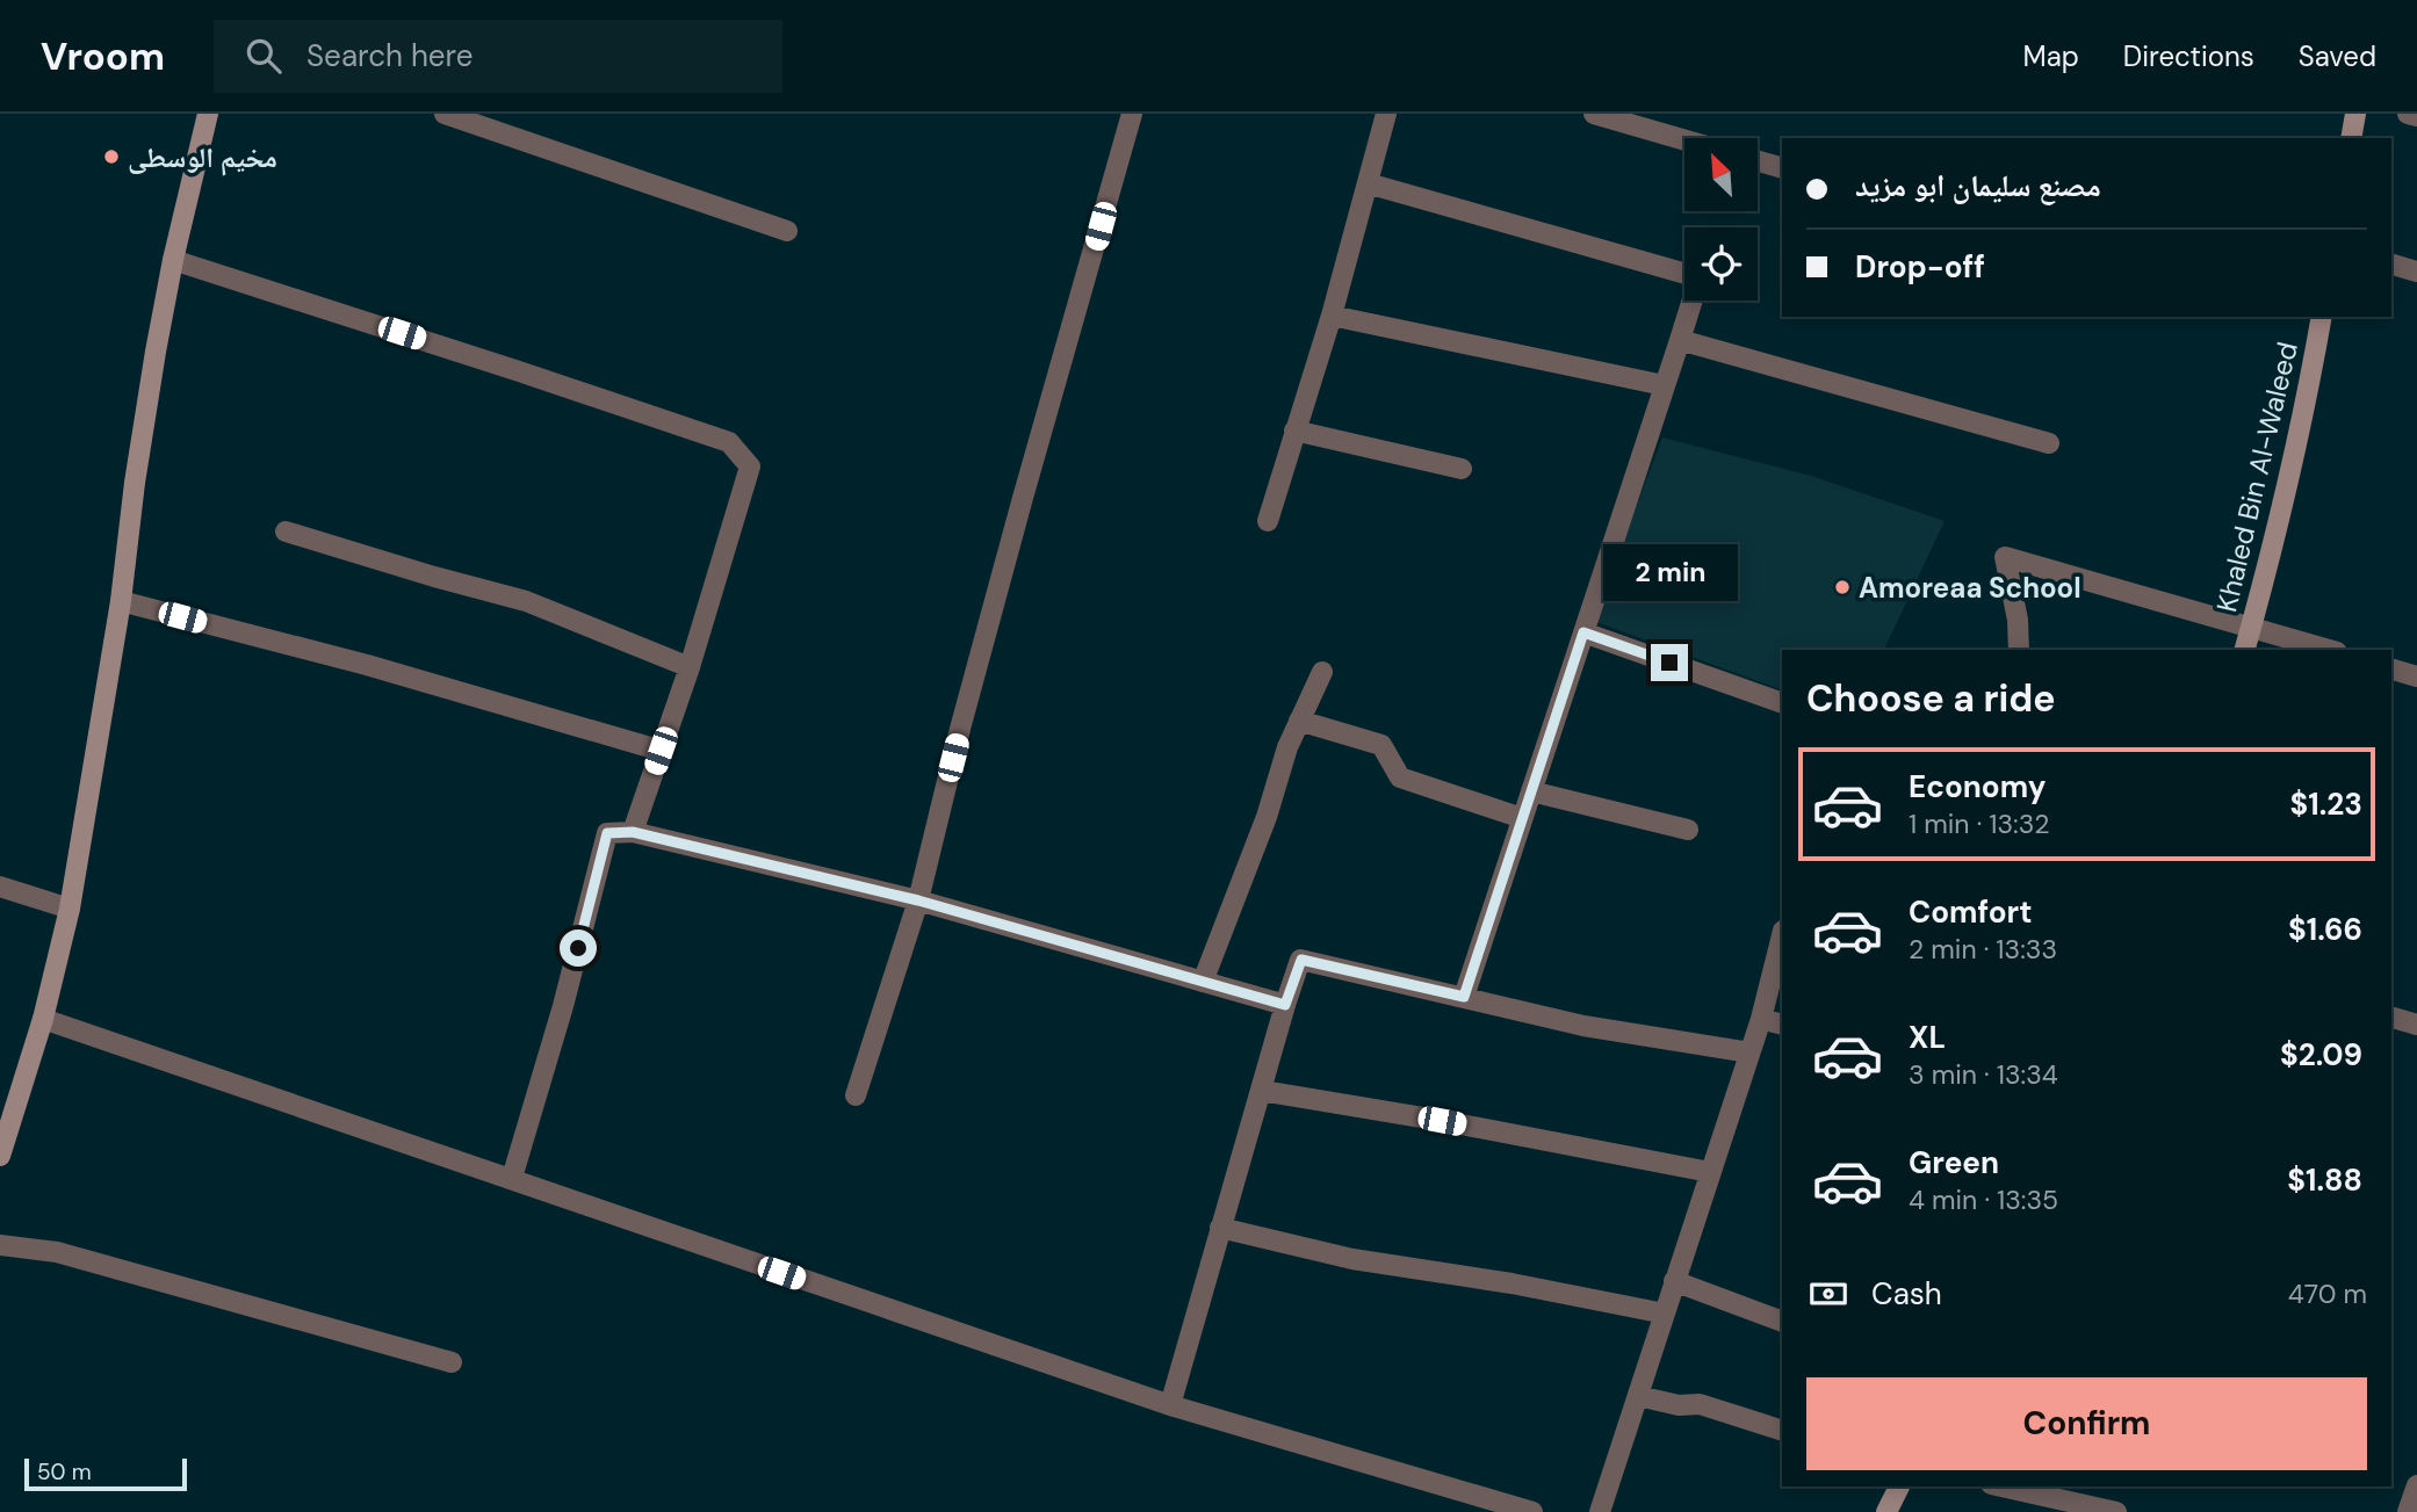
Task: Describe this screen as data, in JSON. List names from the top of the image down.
{
  "streets": {
    "street": ["Khaled Bin Al-Waleed"]
  },
  "places": ["مخيم الوسطى", "Amoreaa School"],
  "scale_bar": "50 m",
  "north": "top left",
  "page": {
    "header": "Vroom",
    "search": "Search here",
    "nav": ["Map", "Directions", "Saved"],
    "banner": ["مصنع سليمان ابو مزيد", "Drop-off"],
    "bubble": "2 min",
    "heading": "Choose a ride",
    "list": [
      {
        "name": "Economy",
        "note": "1 min · 13:32",
        "value": "$1.23"
      },
      {
        "name": "Comfort",
        "note": "2 min · 13:33",
        "value": "$1.66"
      },
      {
        "name": "XL",
        "note": "3 min · 13:34",
        "value": "$2.09"
      },
      {
        "name": "Green",
        "note": "4 min · 13:35",
        "value": "$1.88"
      }
    ],
    "pay": ["Cash", "470 m"],
    "buttons": "Confirm",
    "scale": "50 m"
  }
}
